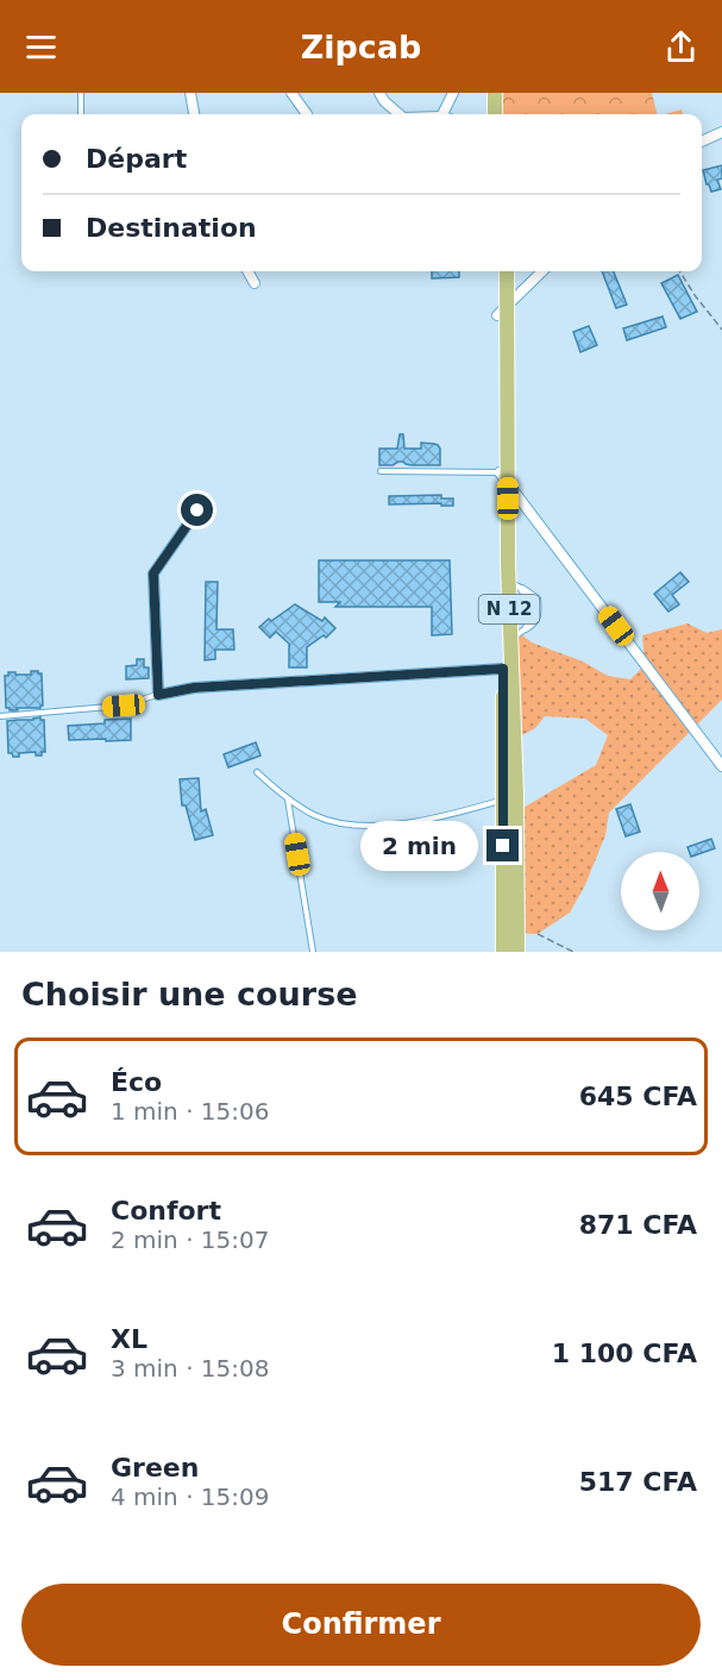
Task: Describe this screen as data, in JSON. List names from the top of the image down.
{
  "streets": {
    "main road": ["N 12"]
  },
  "north": "top",
  "page": {
    "header": "Zipcab",
    "banner": ["Départ", "Destination"],
    "bubble": "2 min",
    "heading": "Choisir une course",
    "list": [
      {
        "name": "Éco",
        "note": "1 min · 15:06",
        "value": "645 CFA"
      },
      {
        "name": "Confort",
        "note": "2 min · 15:07",
        "value": "871 CFA"
      },
      {
        "name": "XL",
        "note": "3 min · 15:08",
        "value": "1 100 CFA"
      },
      {
        "name": "Green",
        "note": "4 min · 15:09",
        "value": "517 CFA"
      }
    ],
    "buttons": "Confirmer"
  }
}
